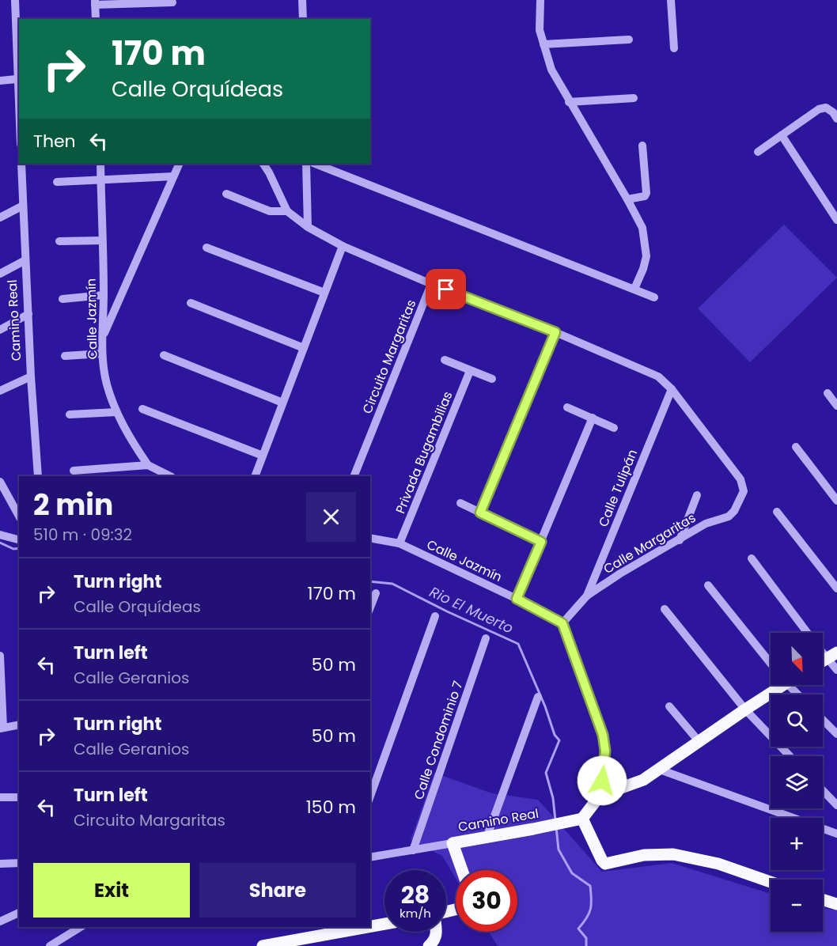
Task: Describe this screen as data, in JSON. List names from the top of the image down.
{
  "streets": {
    "main road": ["Camino Real"],
    "street": [
      "Calle Jazmín",
      "Circuito Margaritas",
      "Privada Bugambilias",
      "Calle Tulipán",
      "Calle Margaritas",
      "Calle Condominio 7"
    ]
  },
  "crossings": [
    ["Calle Jazmín", "Privada Bugambilias"],
    ["Calle Jazmín", "Calle Margaritas"],
    ["Camino Real", "Calle Condominio 7"],
    ["Calle Tulipán", "Calle Margaritas"]
  ],
  "water": ["Rio El Muerto"],
  "north": "bottom right",
  "page": {
    "turn": ["170 m", "Calle Orquídeas"],
    "then": "Then",
    "heading": ["2 min", "510 m · 09:32"],
    "list": [
      {
        "name": "Turn right",
        "note": "Calle Orquídeas",
        "value": "170 m"
      },
      {
        "name": "Turn left",
        "note": "Calle Geranios",
        "value": "50 m"
      },
      {
        "name": "Turn right",
        "note": "Calle Geranios",
        "value": "50 m"
      },
      {
        "name": "Turn left",
        "note": "Circuito Margaritas",
        "value": "150 m"
      }
    ],
    "map_buttons": ["+", "−"],
    "buttons": ["Exit", "Share"],
    "speed": "28 km/h",
    "limit": "30"
  }
}
